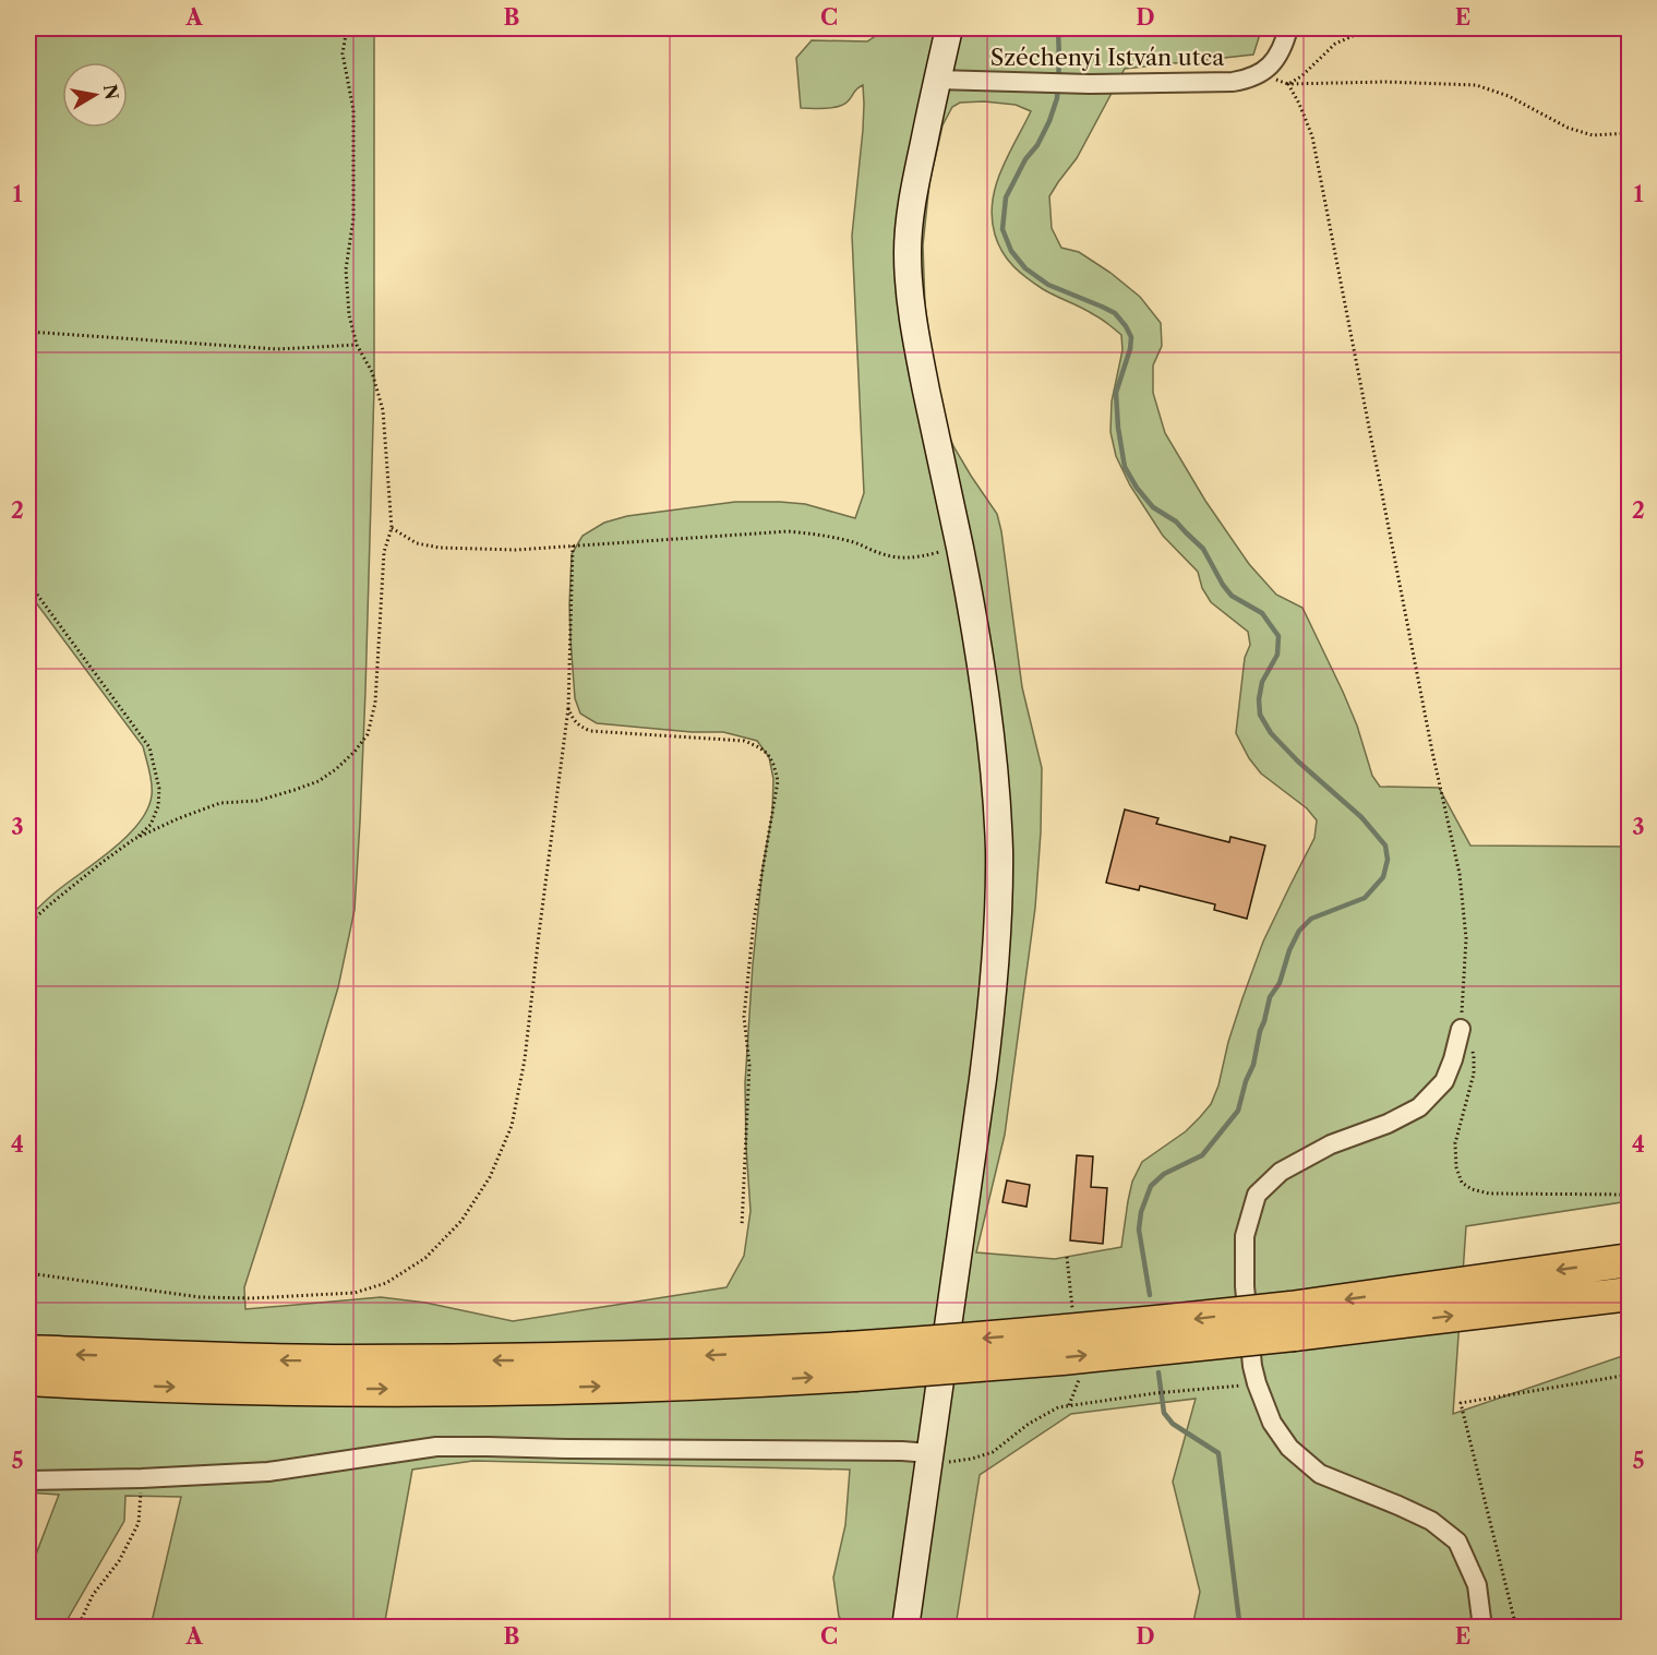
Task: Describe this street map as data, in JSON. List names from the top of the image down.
{
  "streets": {
    "street": ["Széchenyi István utca"]
  },
  "north": "right",
  "grid": {
    "columns": [
      "A",
      "B",
      "C",
      "D",
      "E"
    ],
    "rows": [
      "1",
      "2",
      "3",
      "4",
      "5"
    ]
  }
}
